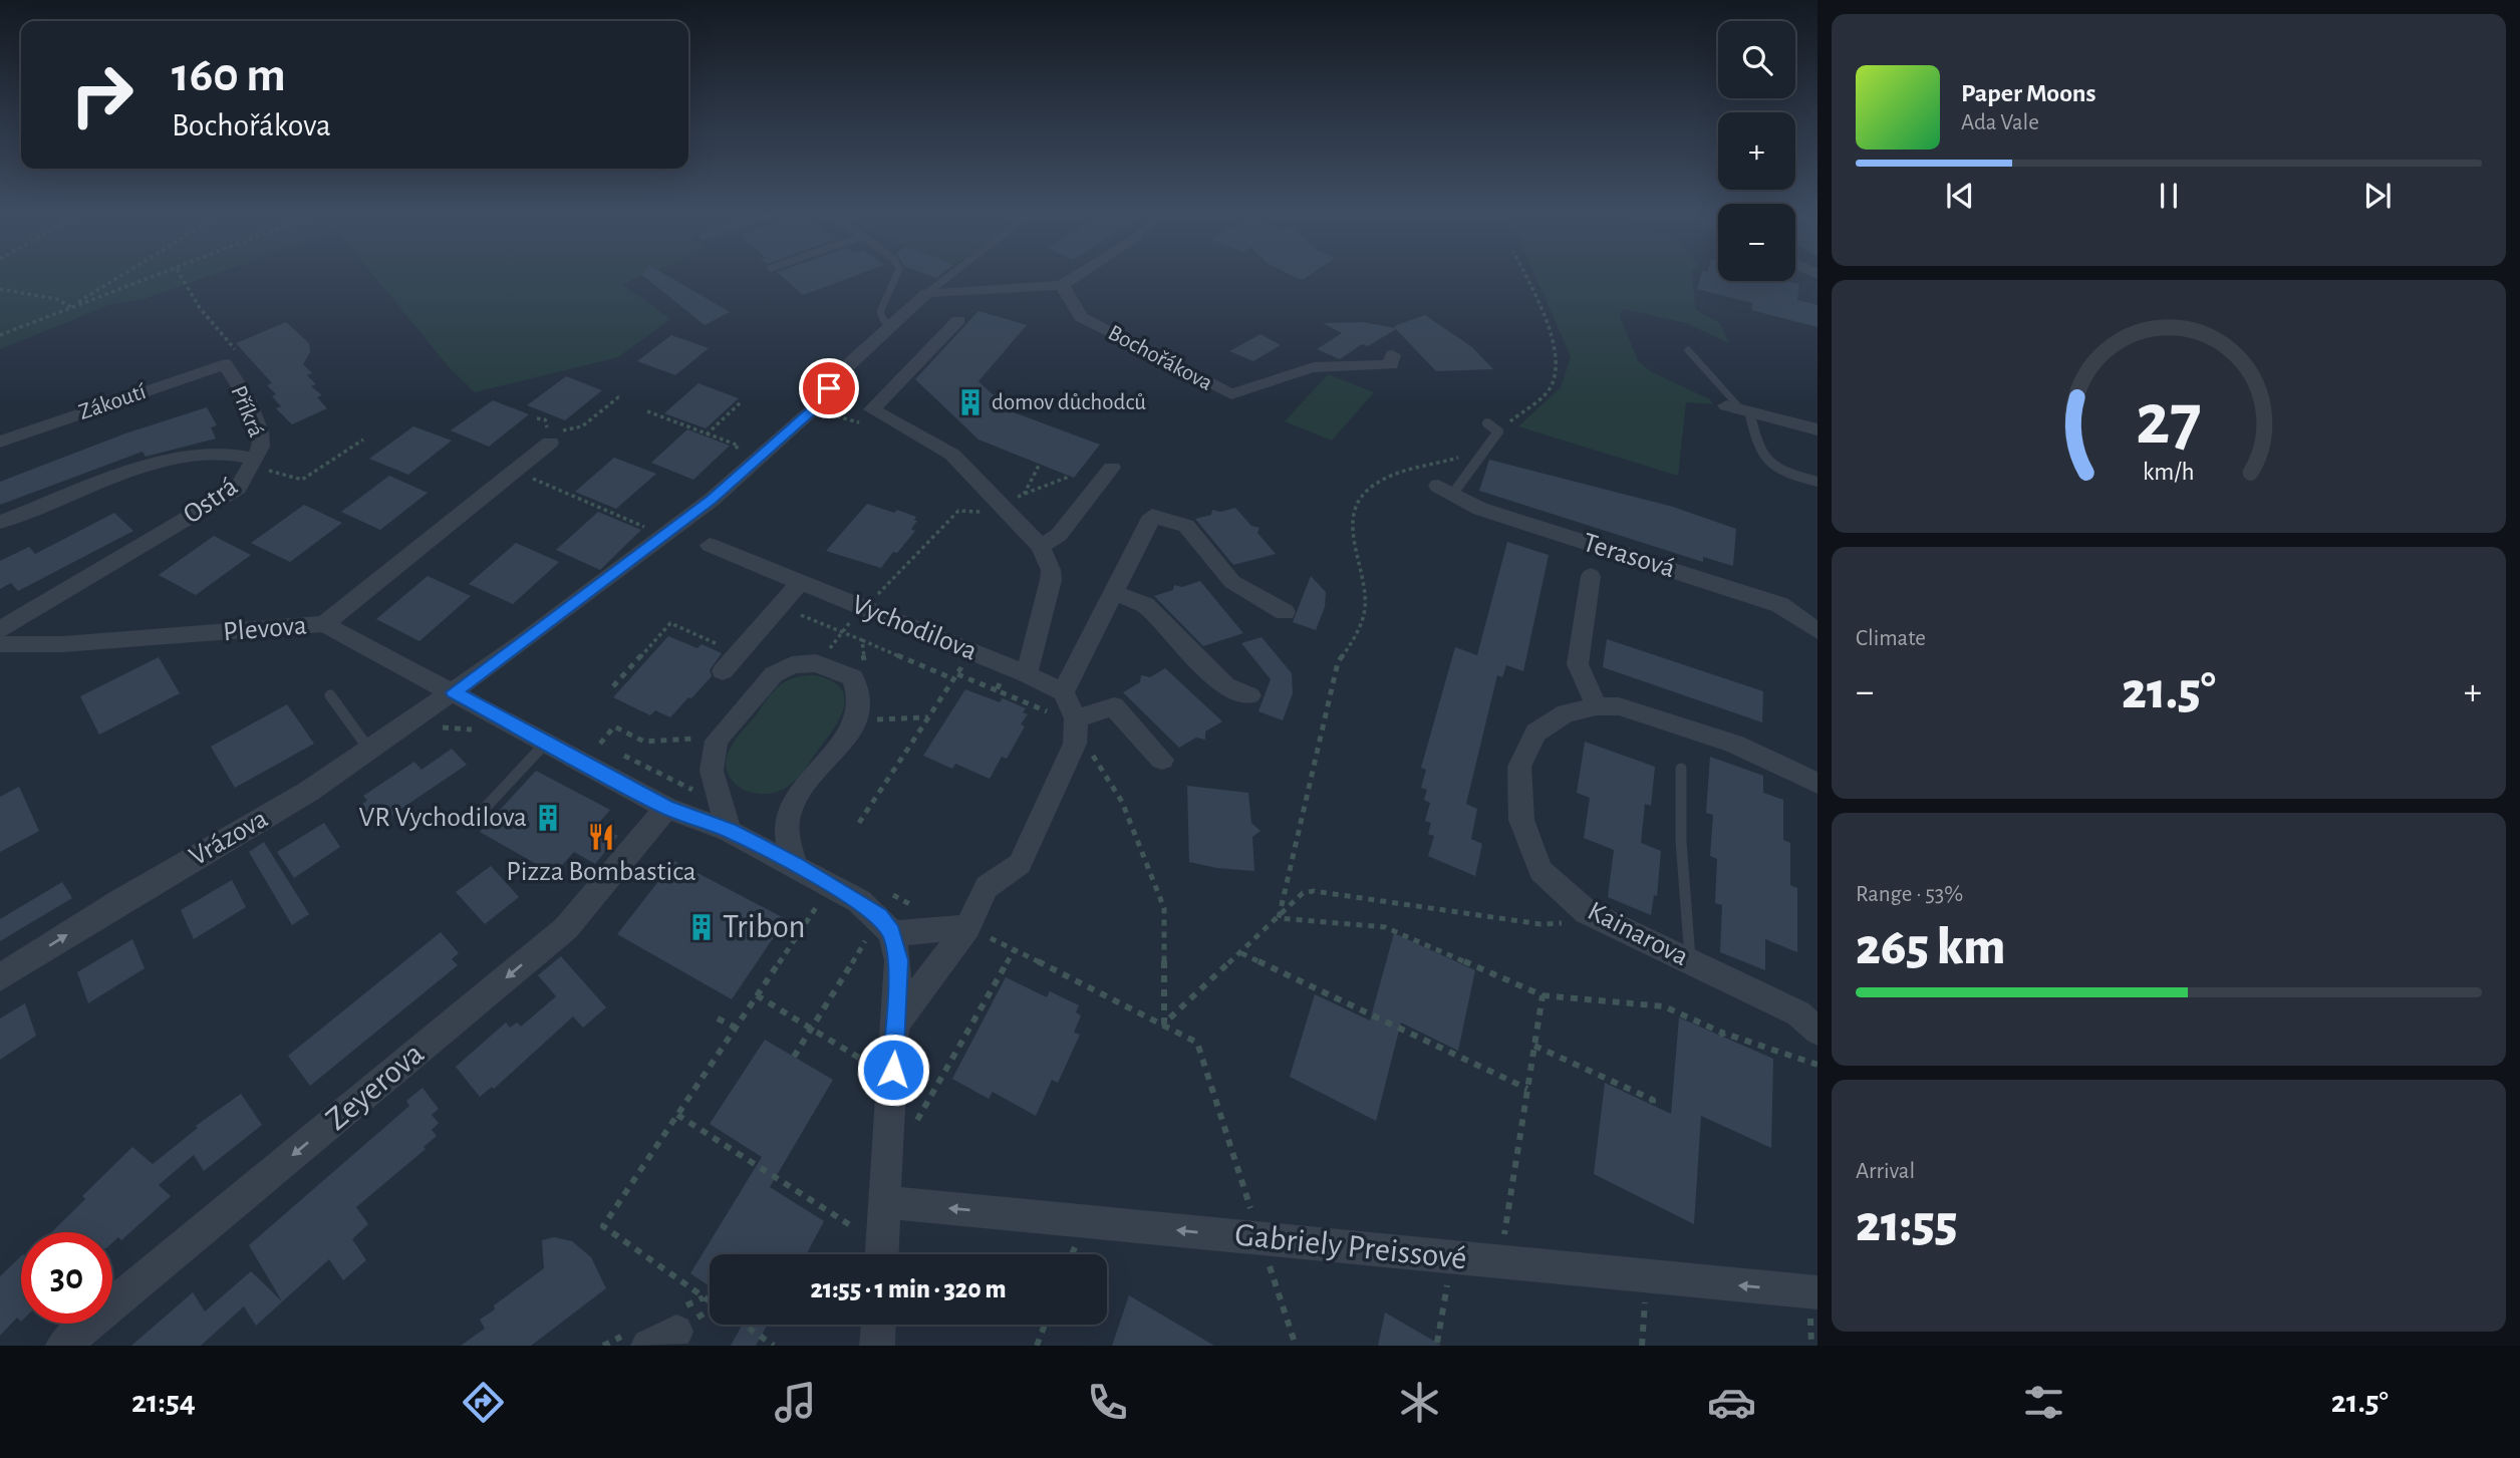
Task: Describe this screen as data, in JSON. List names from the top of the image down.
{
  "streets": {
    "street": [
      "Bochořákova",
      "Zákoutí",
      "Příkrá",
      "Ostrá",
      "Terasová",
      "Vychodilova",
      "Plevova",
      "Vrázova",
      "Kainarova",
      "Zeyerova",
      "Gabriely Preissové"
    ]
  },
  "crossings": [
    ["Zákoutí", "Příkrá"],
    ["Příkrá", "Ostrá"]
  ],
  "one_way": ["Vrázova", "Zeyerova", "Gabriely Preissové"],
  "places": {
    "building": ["domov důchodců", "VR Vychodilova", "Tribon"],
    "restaurant": ["Pizza Bombastica"]
  },
  "page": {
    "map_buttons": ["+", "−"],
    "turn": ["160 m", "Bochořákova"],
    "song": ["Paper Moons", "Ada Vale"],
    "tile": [
      "Climate",
      ["Range · 53%", "265 km"],
      ["Arrival", "21:55"]
    ],
    "heat": ["−", "21.5°", "+"],
    "limit": "30",
    "trip": "21:55 · 1 min · 320 m",
    "tabs": ["21:54", "21.5°"],
    "gauge": ["27", "km/h"]
  }
}
